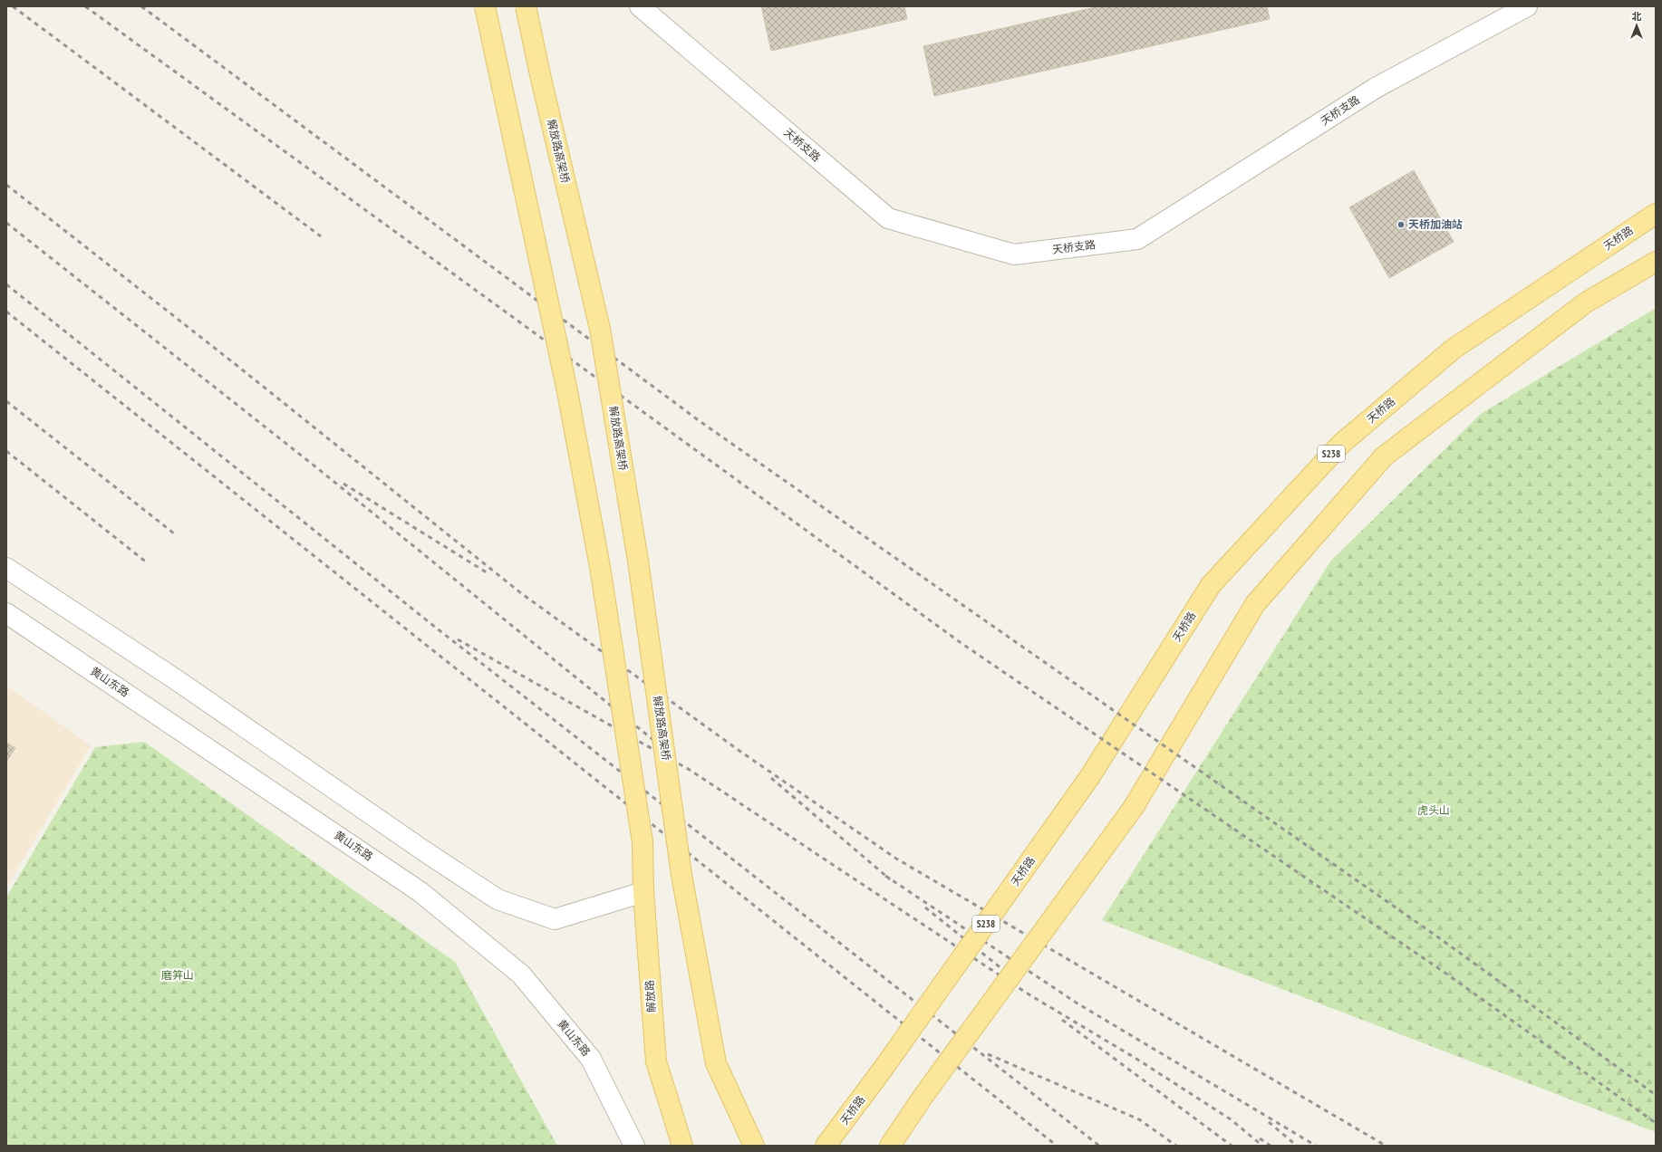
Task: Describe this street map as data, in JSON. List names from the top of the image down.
{
  "streets": {
    "main road": [
      "解放路高架桥",
      "天桥路",
      "S238",
      "解放路"
    ],
    "street": ["天桥支路", "黄山东路"]
  },
  "parks": ["虎头山", "磨笄山"],
  "places": ["天桥加油站"],
  "north": "top"
}
